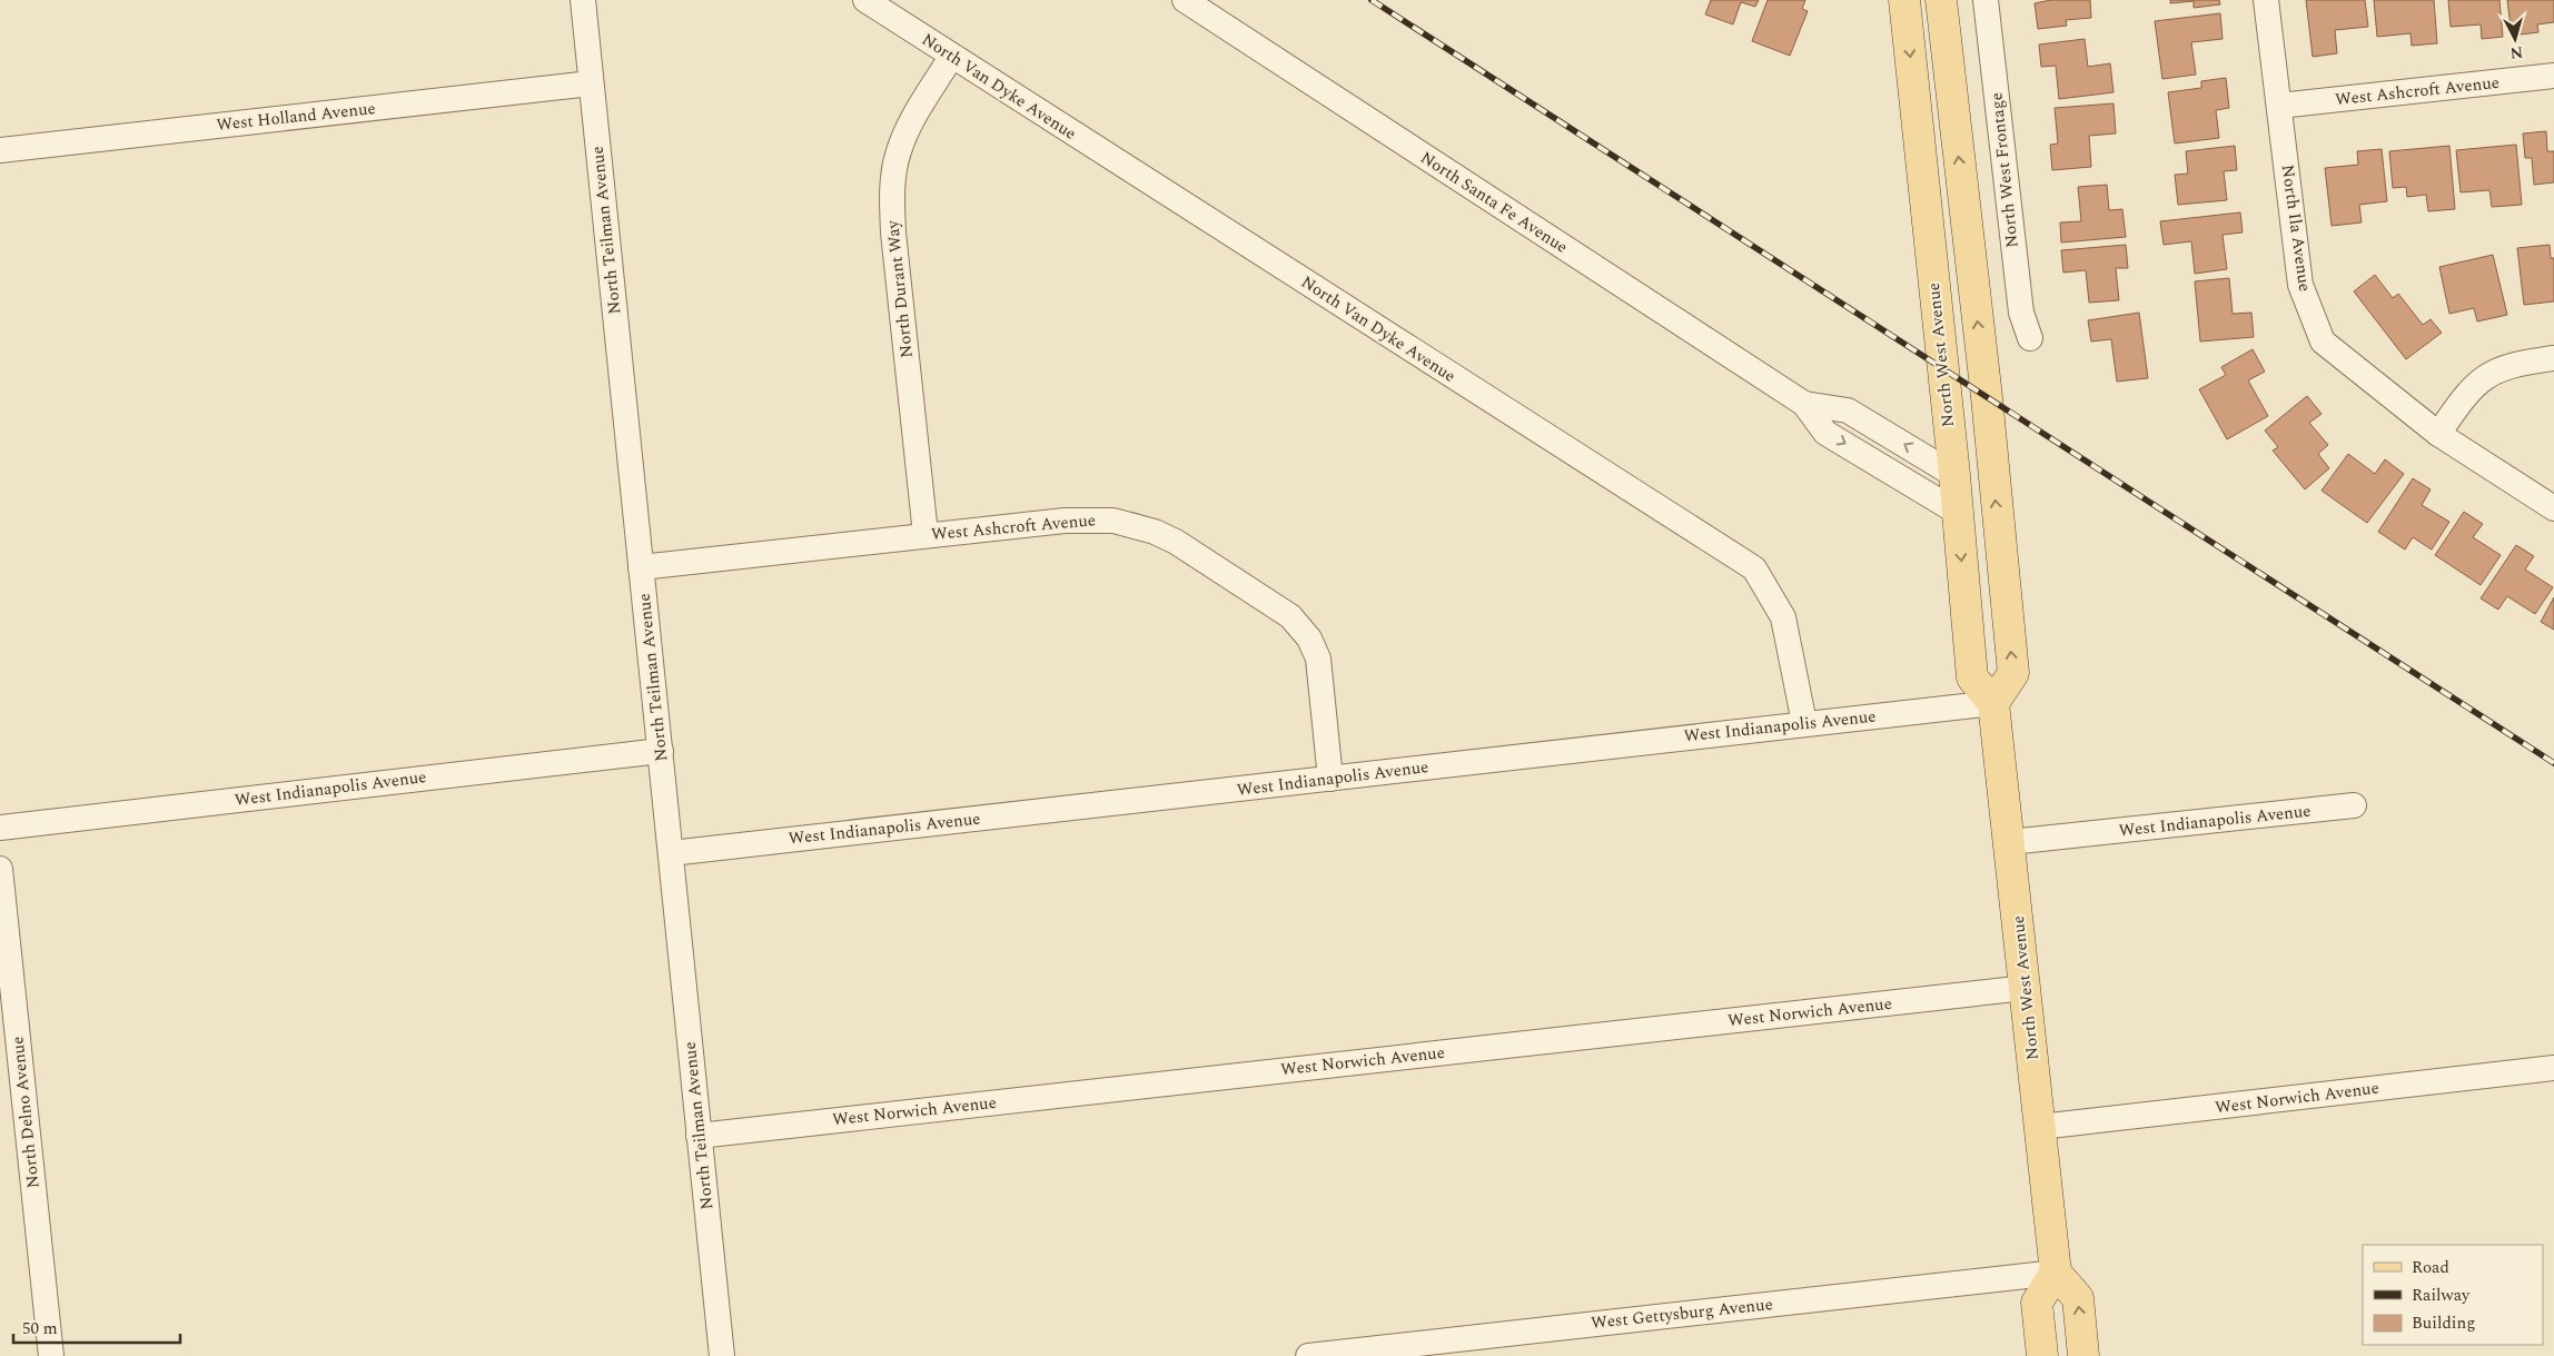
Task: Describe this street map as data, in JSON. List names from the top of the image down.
{
  "streets": {
    "main road": ["North West Avenue"],
    "street": [
      "North Van Dyke Avenue",
      "West Ashcroft Avenue",
      "West Holland Avenue",
      "North West Frontage",
      "North Santa Fe Avenue",
      "North Ila Avenue",
      "North Teilman Avenue",
      "North Durant Way",
      "West Indianapolis Avenue",
      "West Norwich Avenue",
      "North Delno Avenue",
      "West Gettysburg Avenue"
    ]
  },
  "crossings": [
    ["North Van Dyke Avenue", "North Durant Way"],
    ["North Van Dyke Avenue", "West Indianapolis Avenue"],
    ["West Ashcroft Avenue", "North Ila Avenue"],
    ["West Ashcroft Avenue", "North Teilman Avenue"],
    ["West Ashcroft Avenue", "North Durant Way"],
    ["West Ashcroft Avenue", "West Indianapolis Avenue"],
    ["West Holland Avenue", "North Teilman Avenue"],
    ["North Santa Fe Avenue", "North West Avenue"],
    ["North Teilman Avenue", "West Indianapolis Avenue"],
    ["North Teilman Avenue", "West Norwich Avenue"],
    ["North West Avenue", "West Indianapolis Avenue"],
    ["North West Avenue", "West Norwich Avenue"],
    ["North West Avenue", "West Gettysburg Avenue"]
  ],
  "legend": ["Road", "Railway", "Building"],
  "scale_bar": "50 m",
  "north": "bottom"
}
